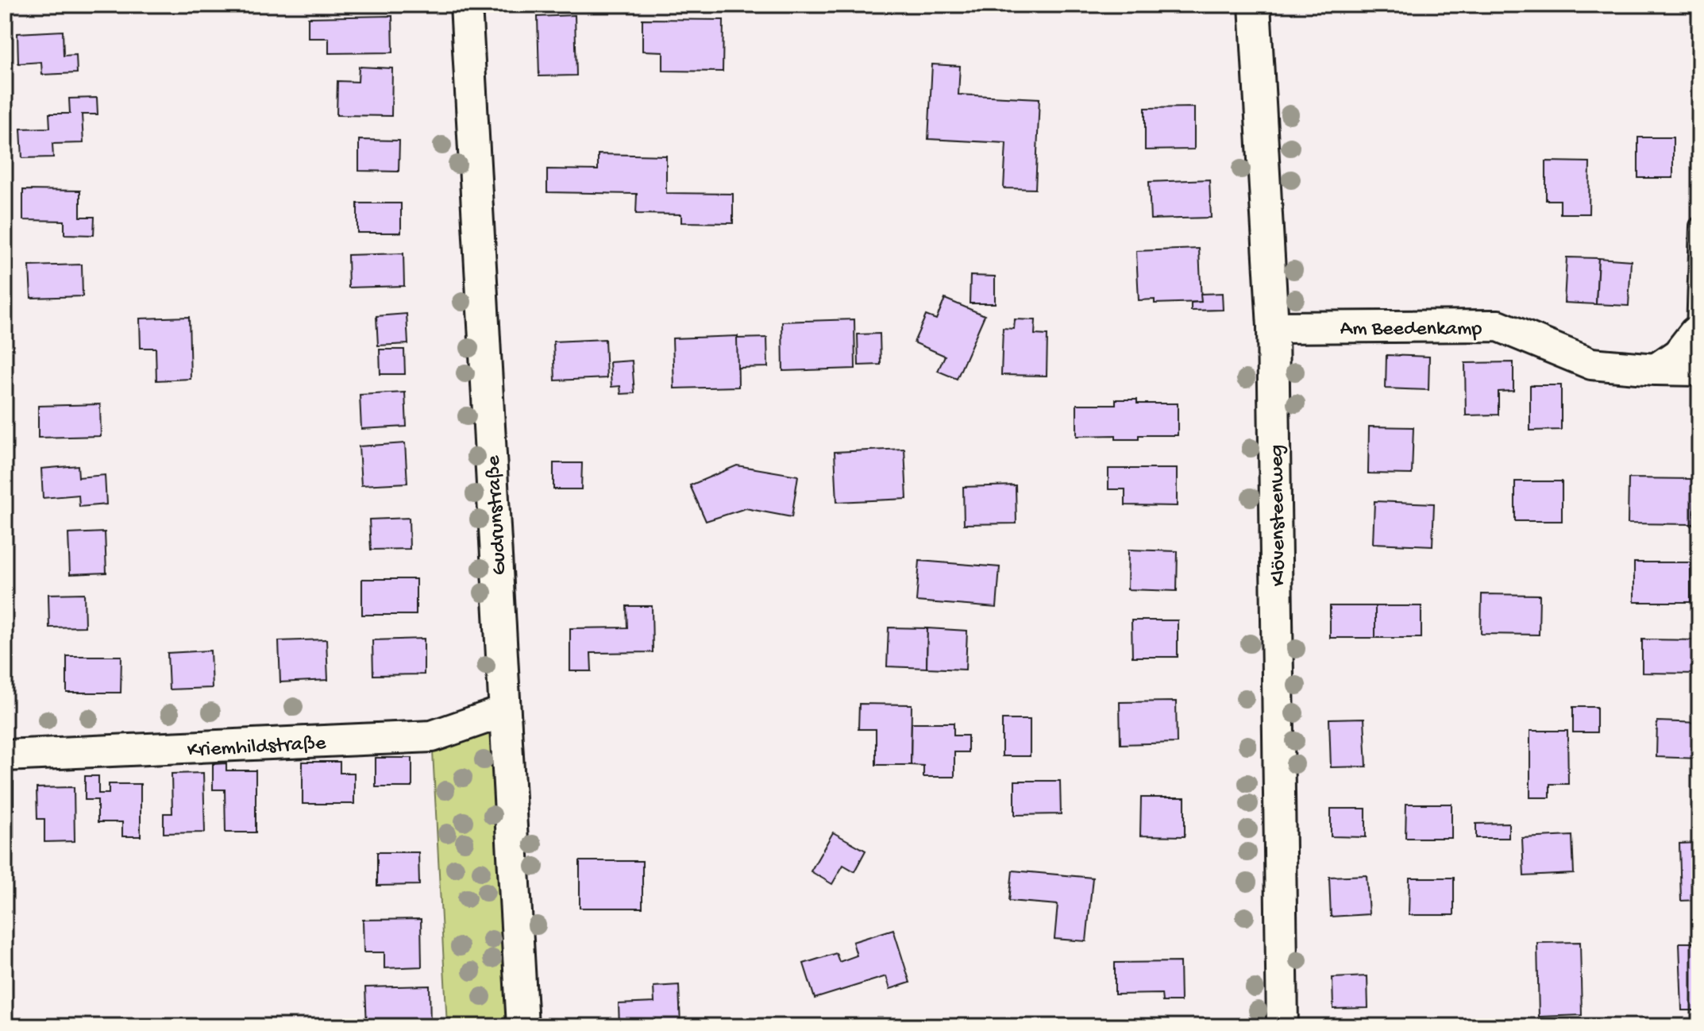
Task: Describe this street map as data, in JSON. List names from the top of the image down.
{
  "streets": {
    "street": [
      "Am Beedenkamp",
      "Gudrunstraße",
      "Klövensteenweg",
      "Kriemhildstraße"
    ]
  },
  "crossings": [
    ["Am Beedenkamp", "Klövensteenweg"],
    ["Gudrunstraße", "Kriemhildstraße"]
  ]
}
